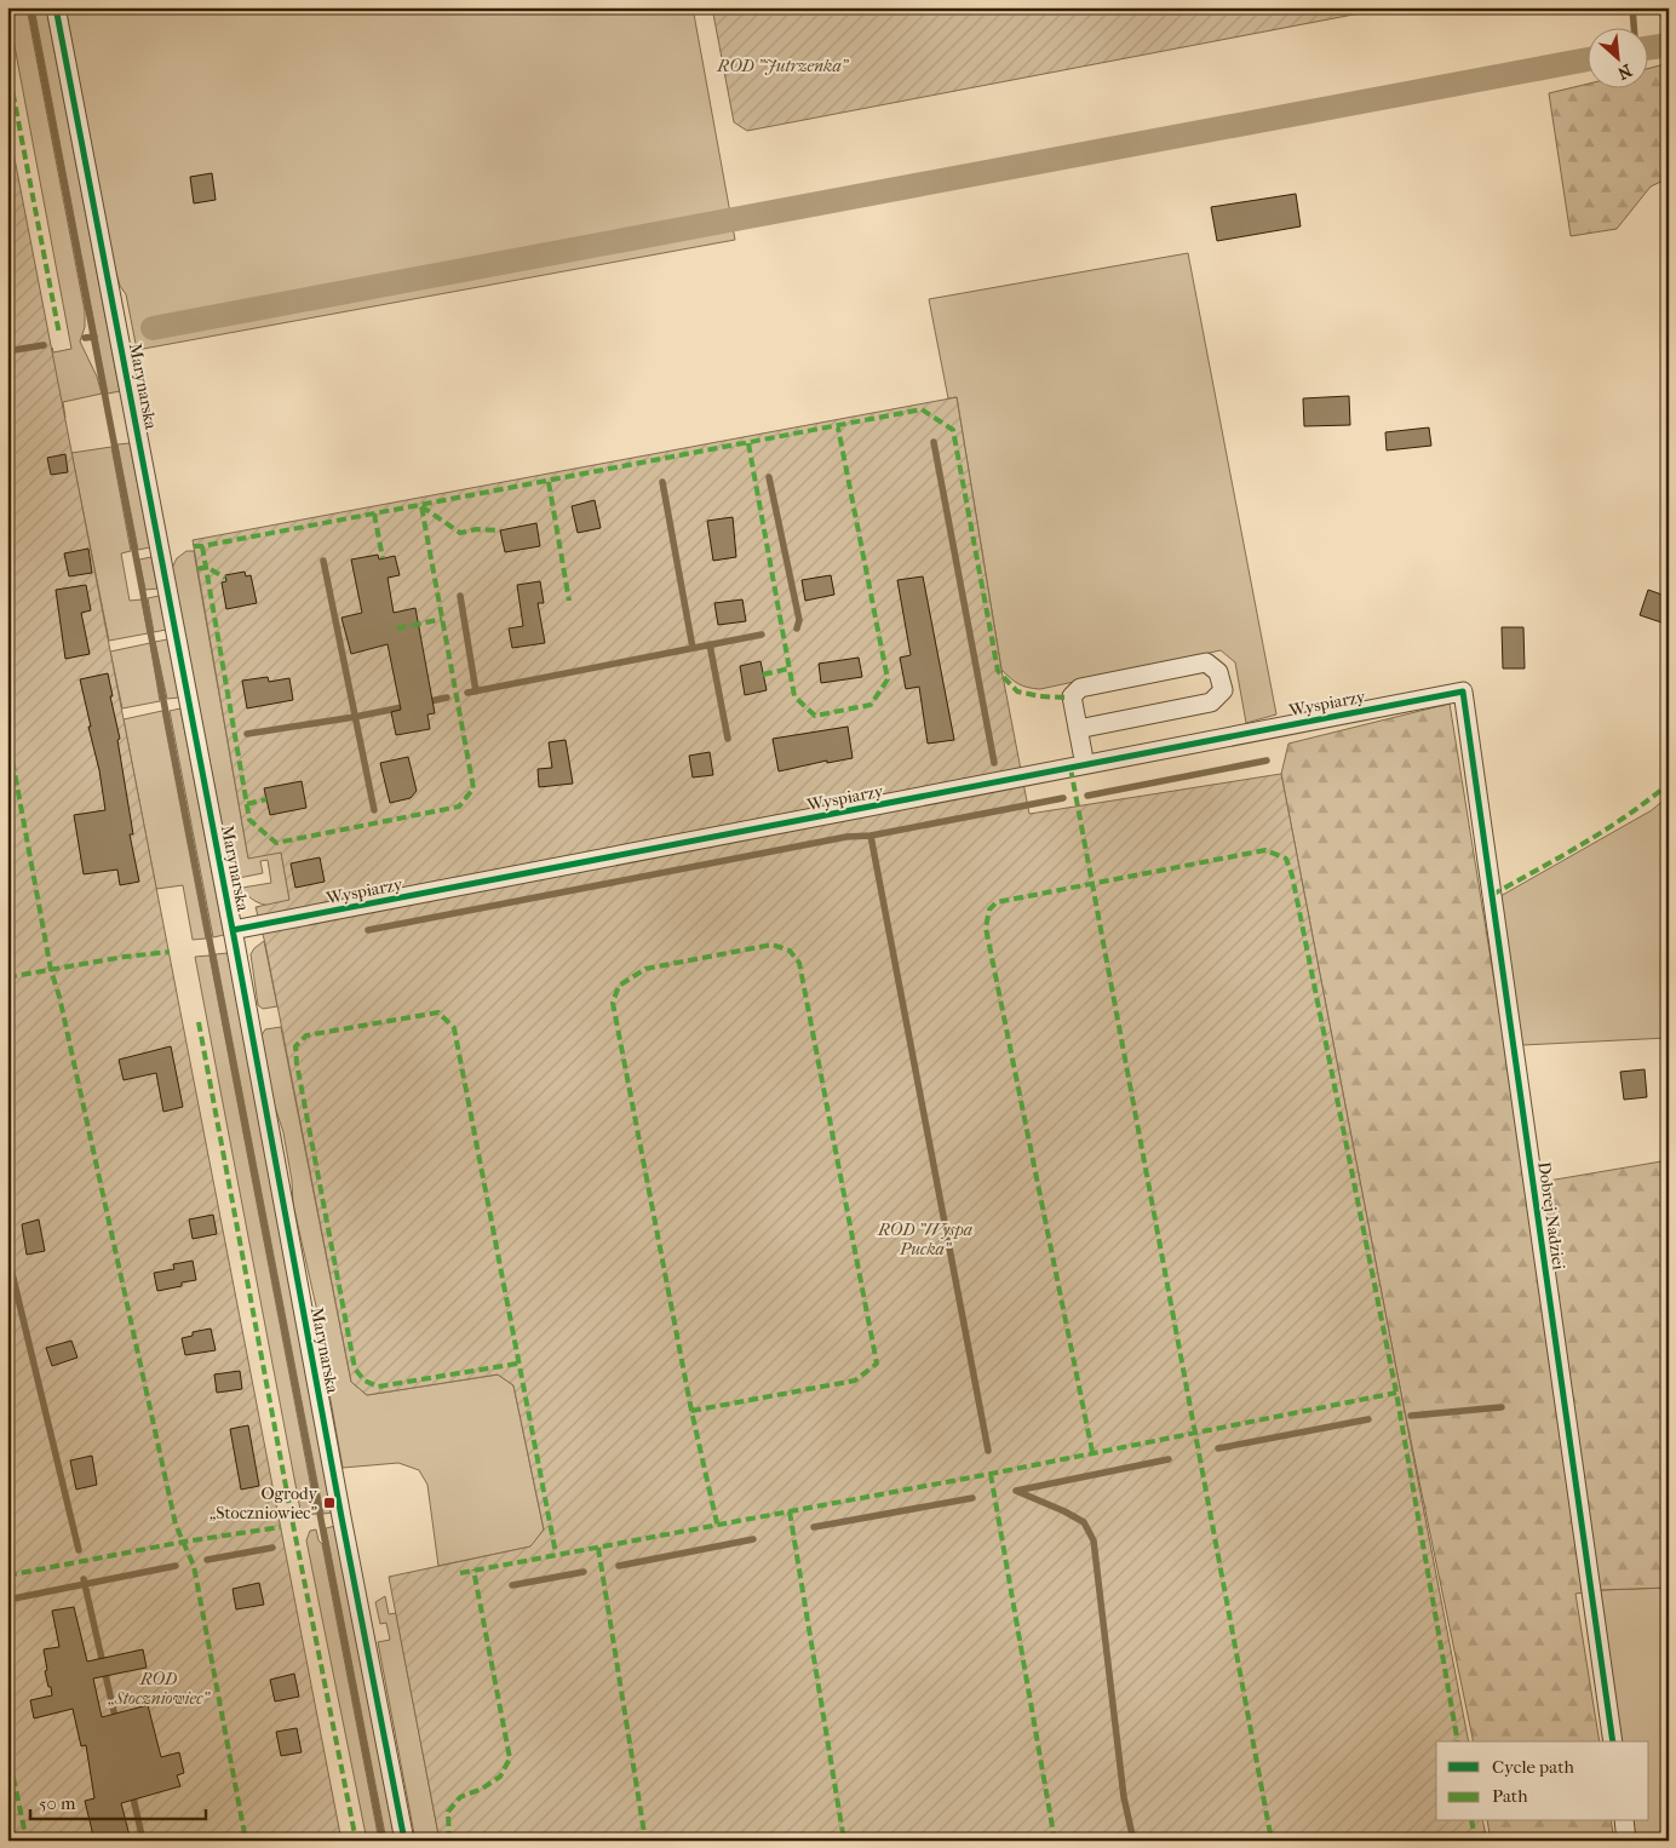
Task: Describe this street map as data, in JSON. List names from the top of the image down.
{
  "streets": {
    "street": ["Marynarska", "Wyspiarzy", "Dobrej Nadziei"]
  },
  "crossings": [
    ["Marynarska", "Wyspiarzy"],
    ["Wyspiarzy", "Dobrej Nadziei"]
  ],
  "parks": ["ROD \"Jutrzenka\"", "ROD \"Wyspa Pucka\"", "ROD „Stoczniowiec”"],
  "places": {
    "transit": ["Ogrody „Stoczniowiec”"]
  },
  "legend": ["Cycle path", "Path"],
  "scale_bar": "50 m",
  "north": "bottom right"
}
